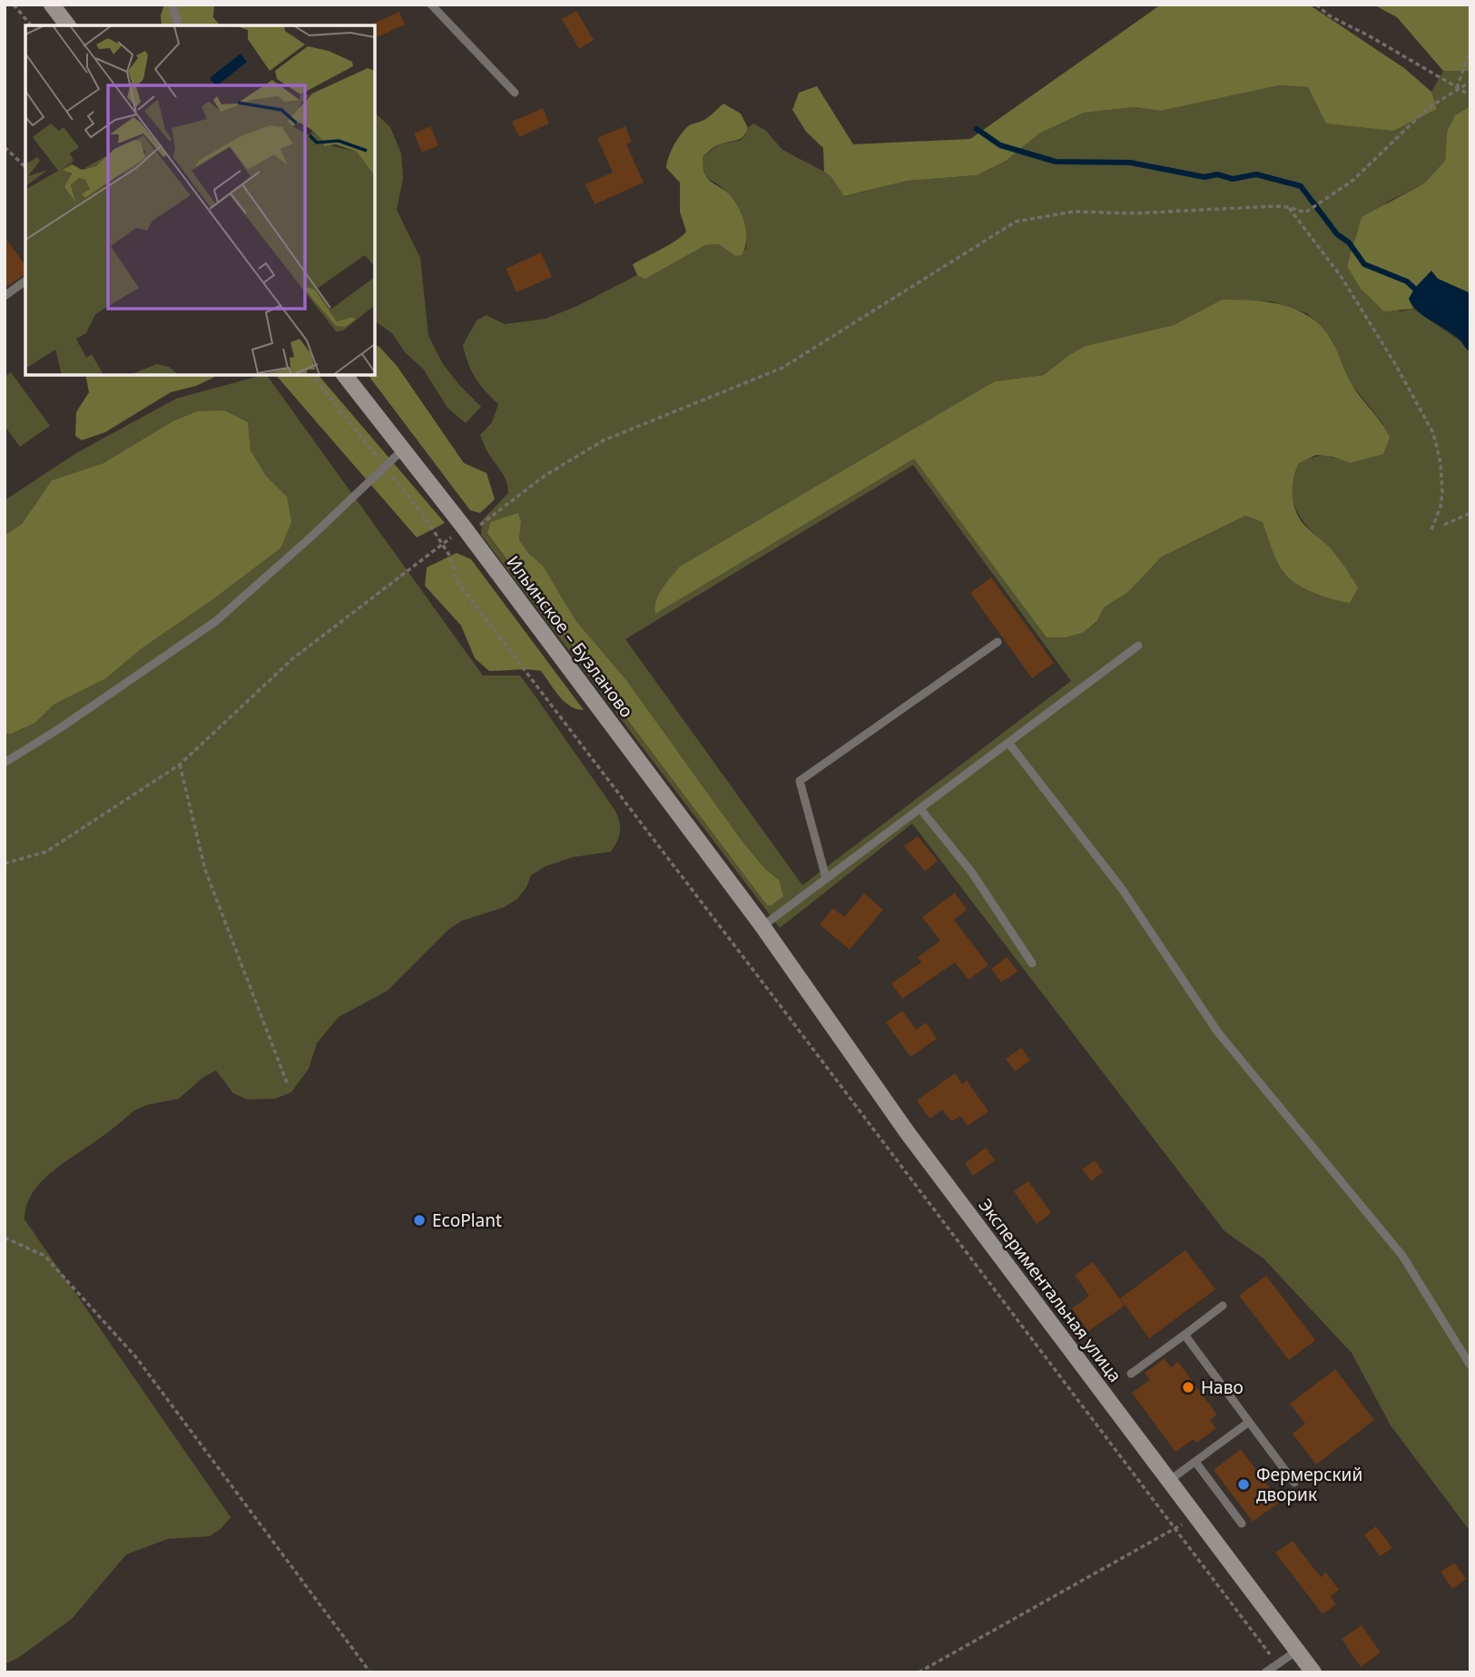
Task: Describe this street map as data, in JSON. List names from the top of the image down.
{
  "streets": {
    "street": ["Ильинское – Бузланово", "Экспериментальная улица"]
  },
  "crossings": [
    ["Ильинское – Бузланово", "Экспериментальная улица"]
  ],
  "places": ["EcoPlant", "Наво", "Фермерский дворик"]
}
